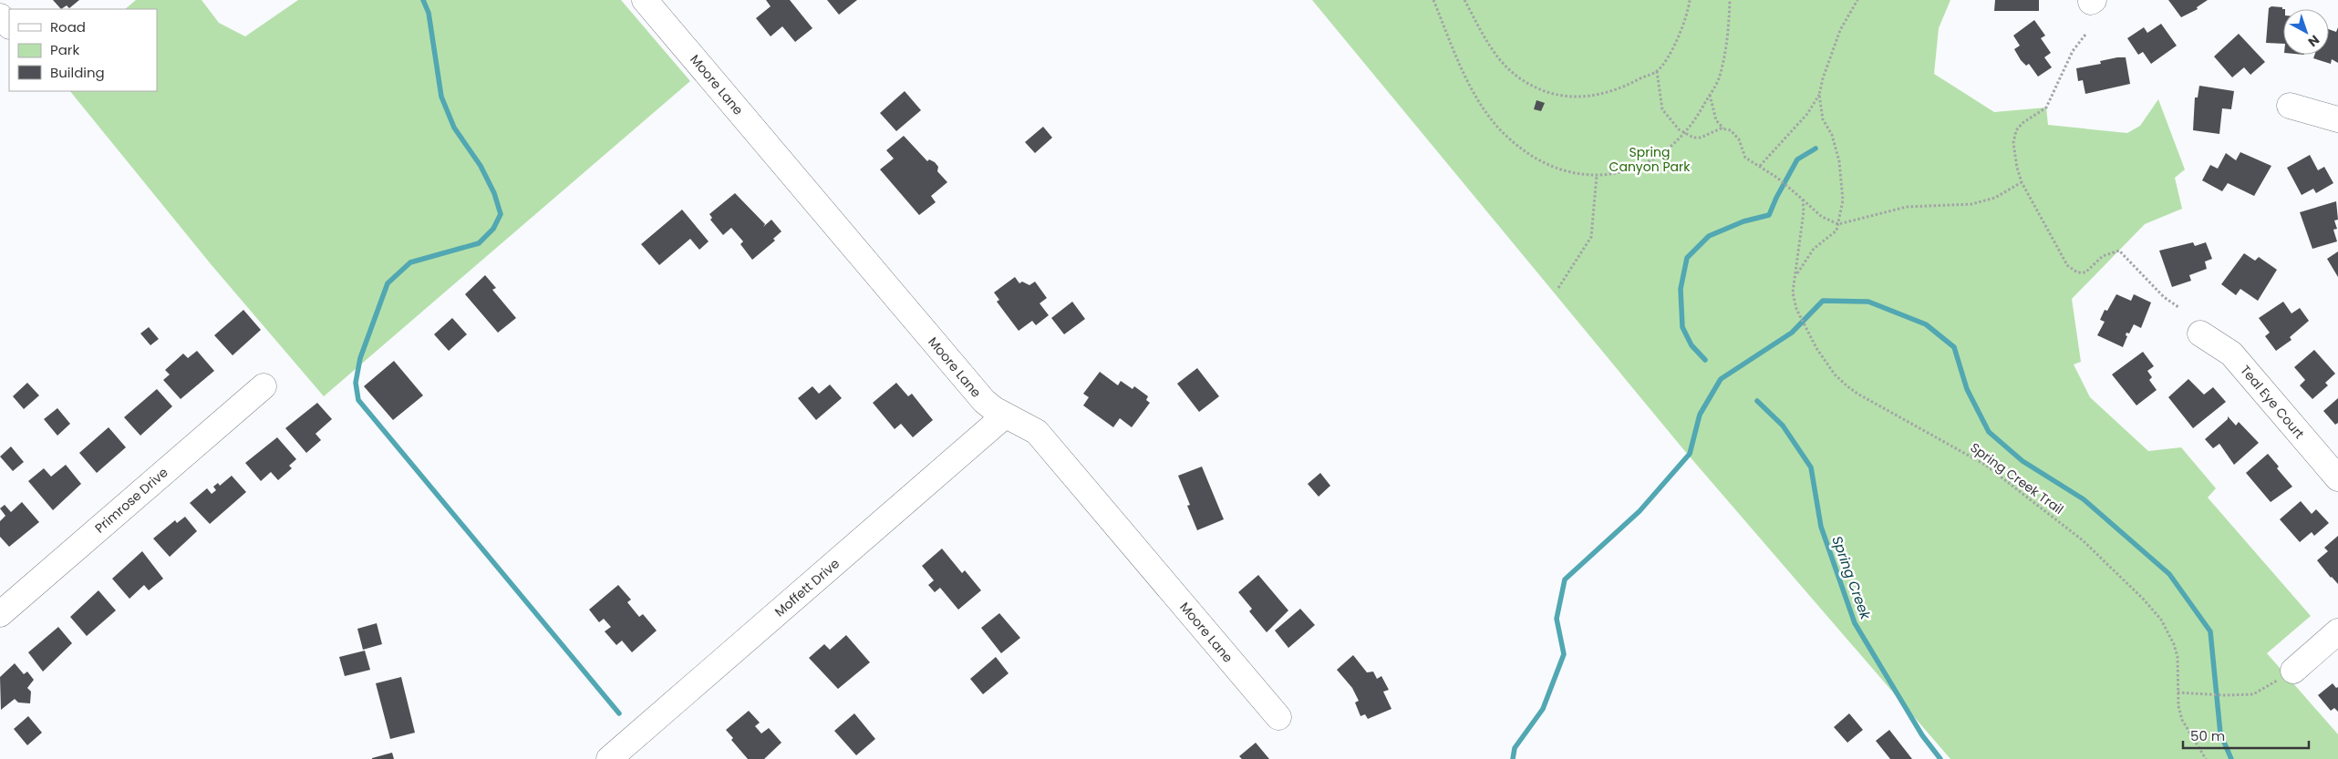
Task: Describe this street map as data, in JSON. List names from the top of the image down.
{
  "streets": {
    "street": [
      "Moore Lane",
      "Teal Eye Court",
      "Primrose Drive",
      "Moffett Drive"
    ],
    "path": ["Spring Creek Trail"]
  },
  "crossings": [
    ["Moore Lane", "Moffett Drive"]
  ],
  "water": ["Spring Creek"],
  "parks": ["Spring Canyon Park"],
  "legend": ["Road", "Park", "Building"],
  "scale_bar": "50 m",
  "north": "bottom right"
}
